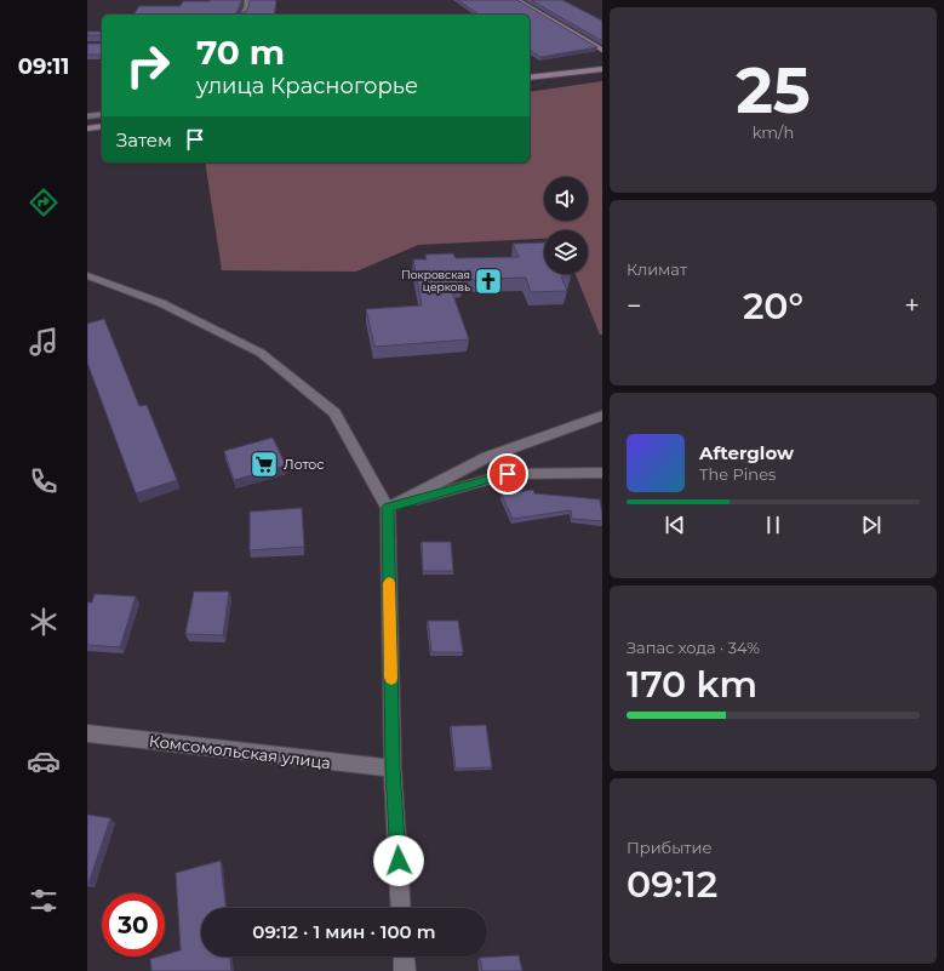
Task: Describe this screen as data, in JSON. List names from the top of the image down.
{
  "streets": {
    "street": ["Комсомольская улица"]
  },
  "places": {
    "church": ["Покровская церковь"],
    "supermarket": ["Лотос"]
  },
  "page": {
    "tabs": "09:11",
    "tile": [
      ["25", "km/h"],
      "Климат",
      ["Запас хода · 34%", "170 km"],
      ["Прибытие", "09:12"]
    ],
    "turn": ["70 m", "улица Красногорье"],
    "then": "Затем",
    "heat": ["−", "20°", "+"],
    "song": ["Afterglow", "The Pines"],
    "limit": "30",
    "trip": "09:12 · 1 мин · 100 m"
  }
}
